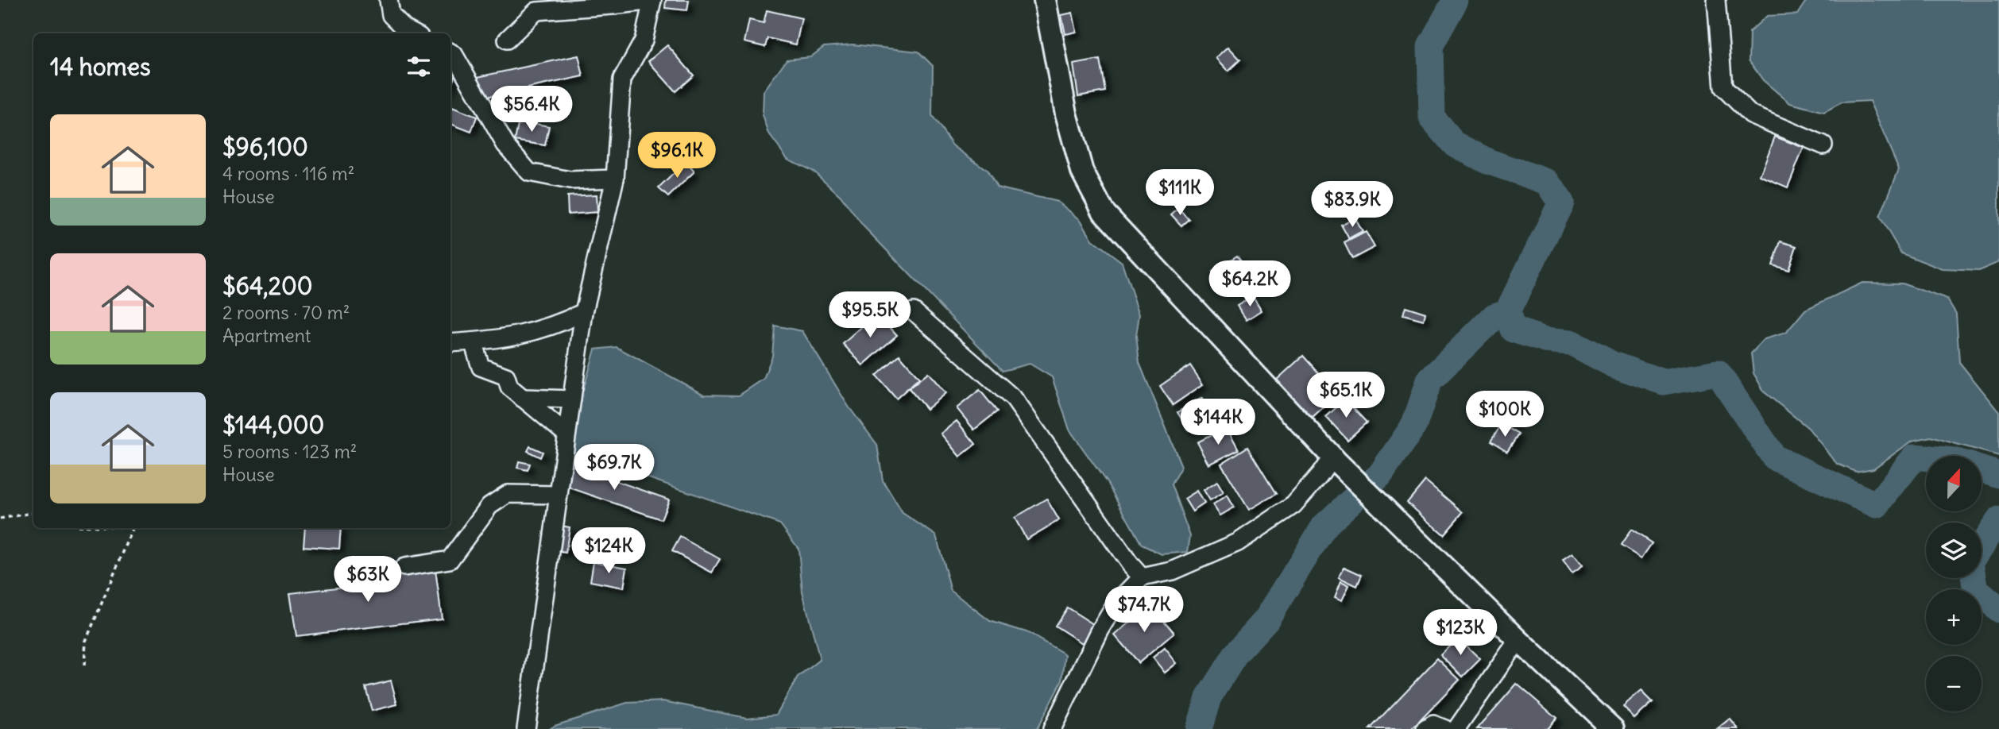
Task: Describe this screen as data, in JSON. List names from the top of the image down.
{
  "north": "top",
  "page": {
    "heading": "14 homes",
    "price": [
      "$56.4K",
      "$96.1K",
      "$111K",
      "$83.9K",
      "$64.2K",
      "$95.5K",
      "$65.1K",
      "$100K",
      "$144K",
      "$69.7K",
      "$124K",
      "$63K",
      "$74.7K",
      "$123K"
    ],
    "list": [
      {
        "name": "$96,100",
        "note": "4 rooms · 116 m² · House"
      },
      {
        "name": "$64,200",
        "note": "2 rooms · 70 m² · Apartment"
      },
      {
        "name": "$144,000",
        "note": "5 rooms · 123 m² · House"
      }
    ],
    "map_buttons": ["+", "−"]
  }
}
